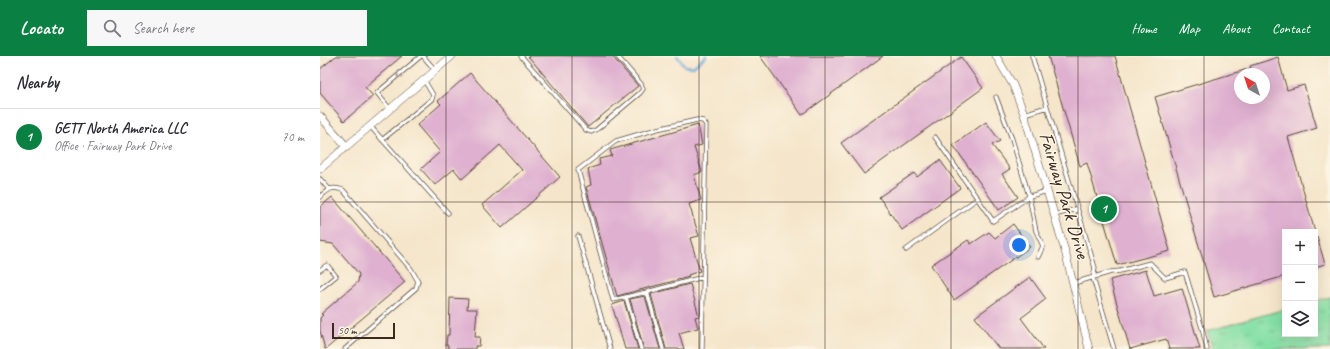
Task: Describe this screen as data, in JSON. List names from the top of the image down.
{
  "streets": {
    "street": ["Fairway Park Drive"]
  },
  "scale_bar": "50 m",
  "north": "top left",
  "page": {
    "header": "Locato",
    "search": "Search here",
    "nav": [
      "Home",
      "Map",
      "About",
      "Contact"
    ],
    "heading": "Nearby",
    "list": [
      {
        "mark": "1",
        "name": "GETT North America LLC",
        "note": "Office · Fairway Park Drive",
        "value": "70 m"
      }
    ],
    "pins": "1",
    "map_buttons": ["+", "−"],
    "scale": "50 m"
  }
}
